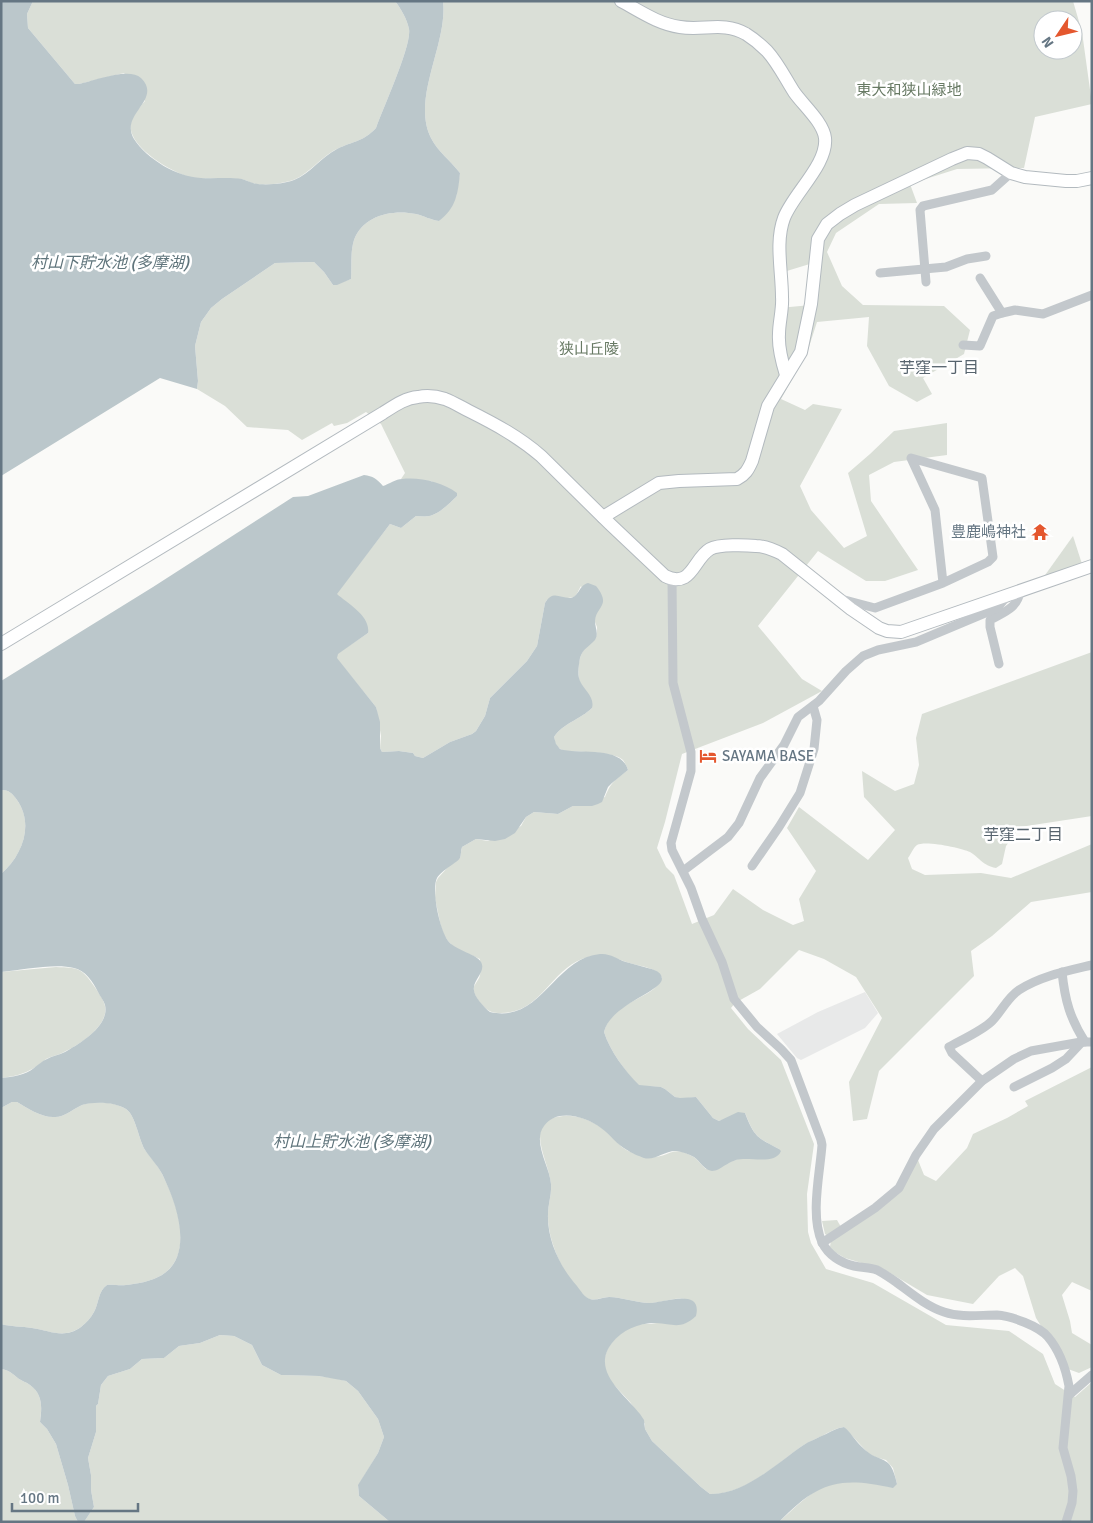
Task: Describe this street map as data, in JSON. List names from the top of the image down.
{
  "districts": ["芋窪一丁目", "芋窪二丁目"],
  "water": ["村山下貯水池 (多摩湖)", "村山上貯水池 (多摩湖)"],
  "parks": ["東大和狭山緑地", "狭山丘陵"],
  "places": {
    "temple": ["豊鹿嶋神社"],
    "hotel": ["SAYAMA BASE"]
  },
  "scale_bar": "100 m",
  "north": "bottom left"
}
